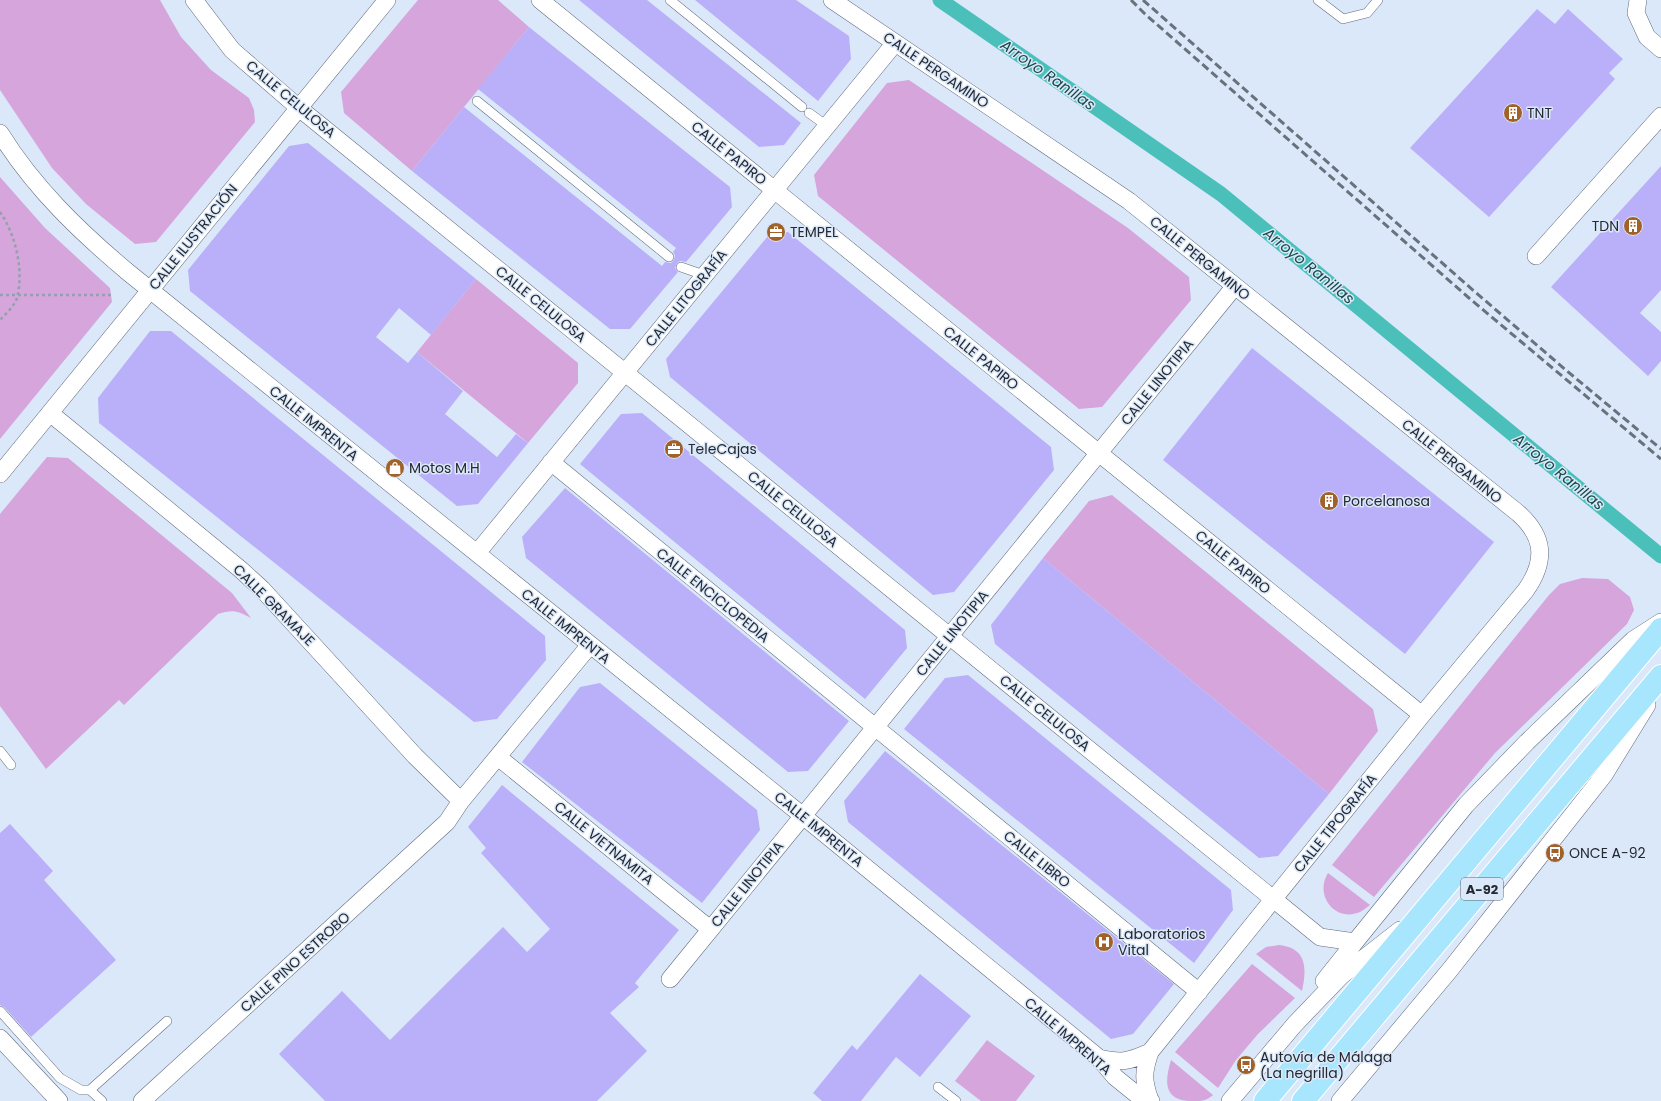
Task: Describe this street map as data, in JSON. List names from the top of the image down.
{
  "streets": {
    "highway": ["A-92"],
    "street": [
      "CALLE PERGAMINO",
      "CALLE CELULOSA",
      "CALLE PAPIRO",
      "CALLE ILUSTRACIÓN",
      "CALLE LITOGRAFÍA",
      "CALLE LINOTIPIA",
      "CALLE IMPRENTA",
      "CALLE ENCICLOPEDIA",
      "CALLE GRAMAJE",
      "CALLE TIPOGRAFÍA",
      "CALLE VIETNAMITA",
      "CALLE LIBRO",
      "CALLE PINO ESTROBO"
    ]
  },
  "crossings": [
    ["CALLE PERGAMINO", "CALLE LITOGRAFÍA"],
    ["CALLE PERGAMINO", "CALLE LINOTIPIA"],
    ["CALLE PERGAMINO", "CALLE TIPOGRAFÍA"],
    ["CALLE CELULOSA", "CALLE ILUSTRACIÓN"],
    ["CALLE CELULOSA", "CALLE LITOGRAFÍA"],
    ["CALLE CELULOSA", "CALLE LINOTIPIA"],
    ["CALLE CELULOSA", "CALLE TIPOGRAFÍA"],
    ["CALLE PAPIRO", "CALLE LITOGRAFÍA"],
    ["CALLE PAPIRO", "CALLE LINOTIPIA"],
    ["CALLE PAPIRO", "CALLE TIPOGRAFÍA"],
    ["CALLE ILUSTRACIÓN", "CALLE IMPRENTA"],
    ["CALLE ILUSTRACIÓN", "CALLE GRAMAJE"],
    ["CALLE LITOGRAFÍA", "CALLE IMPRENTA"],
    ["CALLE LITOGRAFÍA", "CALLE ENCICLOPEDIA"],
    ["CALLE LINOTIPIA", "CALLE IMPRENTA"],
    ["CALLE LINOTIPIA", "CALLE ENCICLOPEDIA"],
    ["CALLE LINOTIPIA", "CALLE VIETNAMITA"],
    ["CALLE LINOTIPIA", "CALLE LIBRO"],
    ["CALLE IMPRENTA", "CALLE TIPOGRAFÍA"],
    ["CALLE IMPRENTA", "CALLE PINO ESTROBO"],
    ["CALLE ENCICLOPEDIA", "CALLE LIBRO"],
    ["CALLE GRAMAJE", "CALLE PINO ESTROBO"],
    ["CALLE TIPOGRAFÍA", "CALLE LIBRO"],
    ["CALLE VIETNAMITA", "CALLE PINO ESTROBO"]
  ],
  "water": ["Arroyo Ranillas"],
  "places": {
    "building": ["TNT", "TDN", "Porcelanosa"],
    "office": ["TEMPEL", "TeleCajas"],
    "shop": ["Motos M.H"],
    "bus stop": ["ONCE A-92", "Autovía de Málaga (La negrilla)"],
    "hospital": ["Laboratorios Vital"]
  }
}
